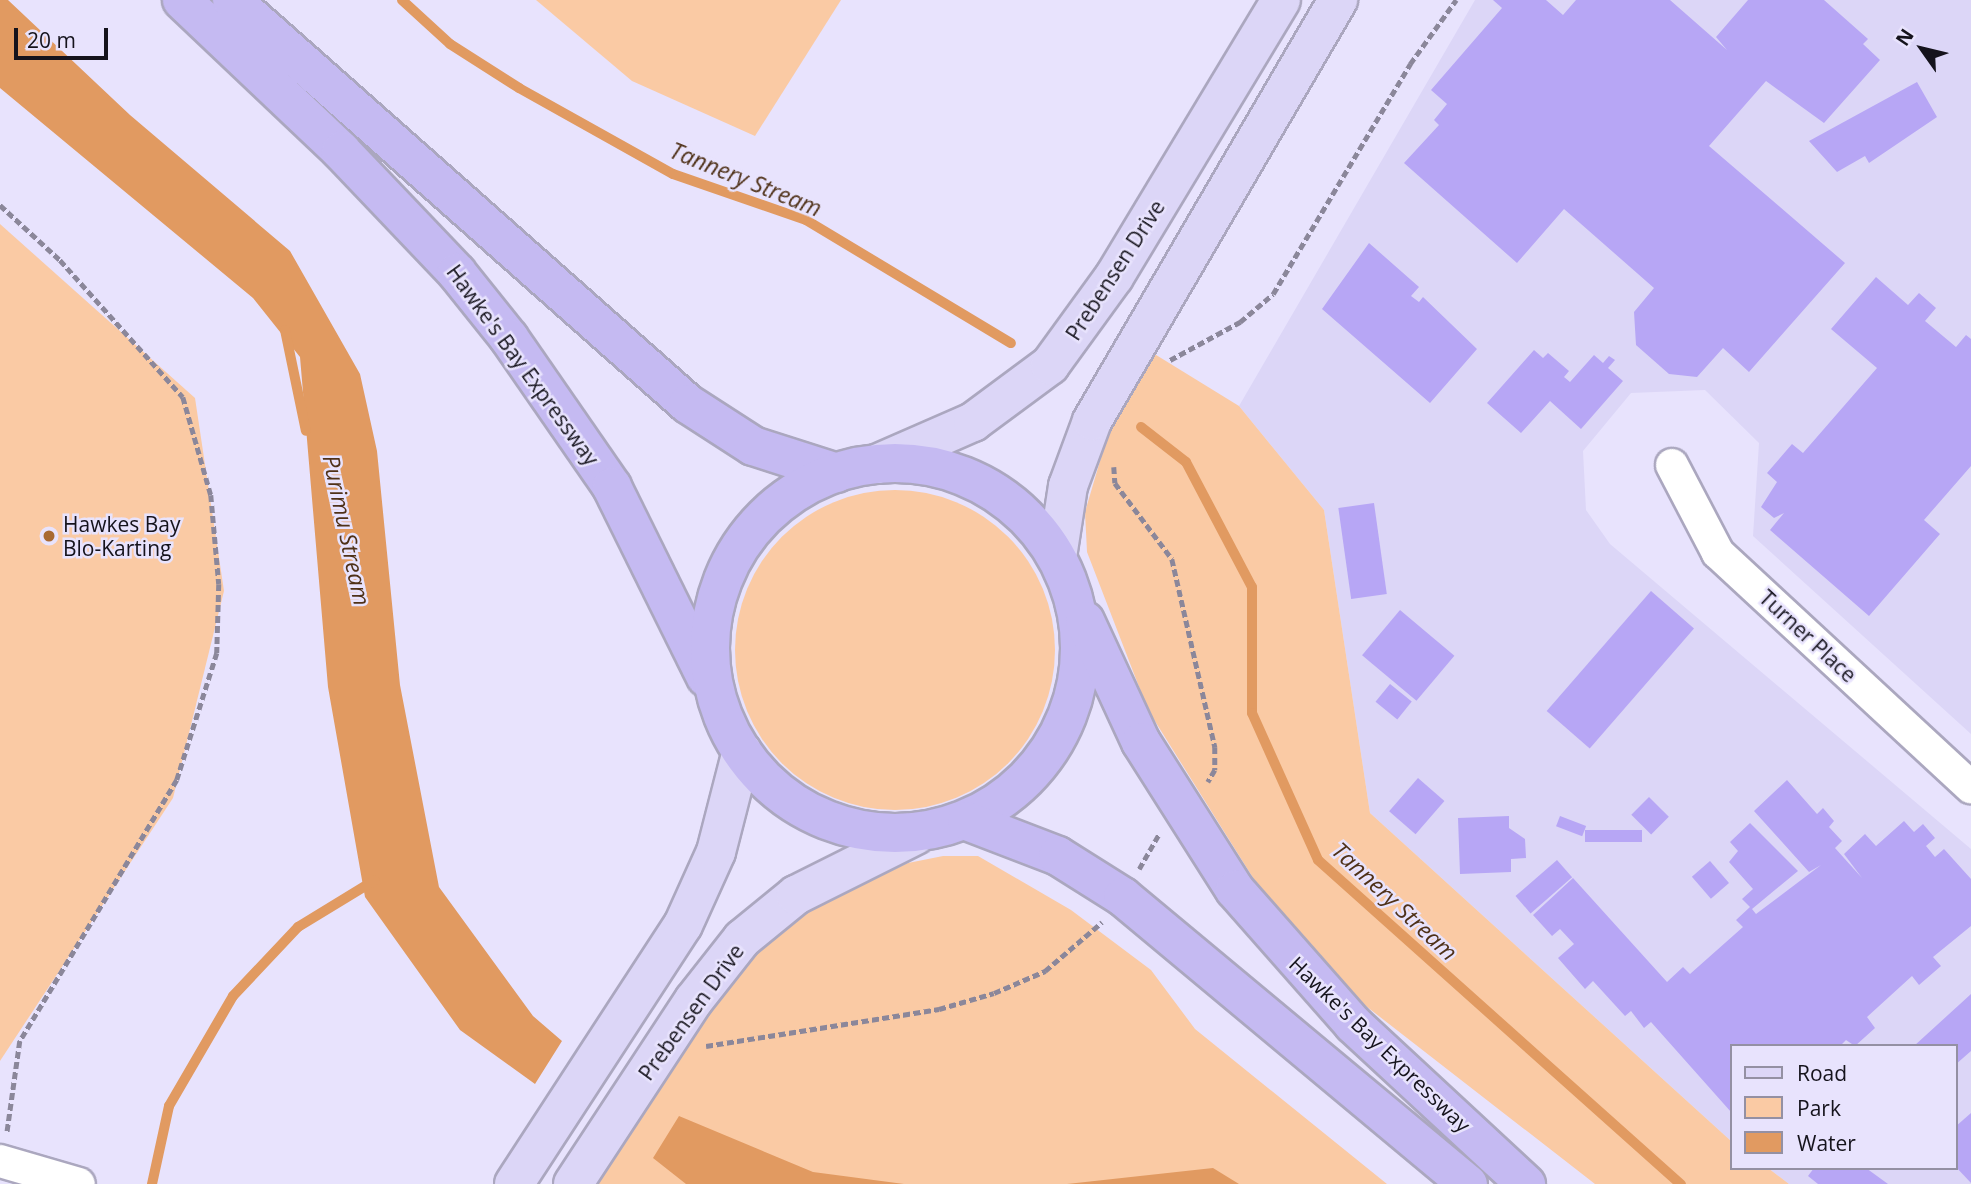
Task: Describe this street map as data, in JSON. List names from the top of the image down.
{
  "streets": {
    "highway": ["Hawke's Bay Expressway"],
    "main road": ["Prebensen Drive"],
    "street": ["Turner Place"]
  },
  "crossings": [
    ["Prebensen Drive", "Hawke's Bay Expressway"]
  ],
  "water": ["Tannery Stream", "Purimu Stream"],
  "places": ["Hawkes Bay Blo-Karting"],
  "legend": ["Road", "Park", "Water"],
  "scale_bar": "20 m",
  "north": "top left"
}
